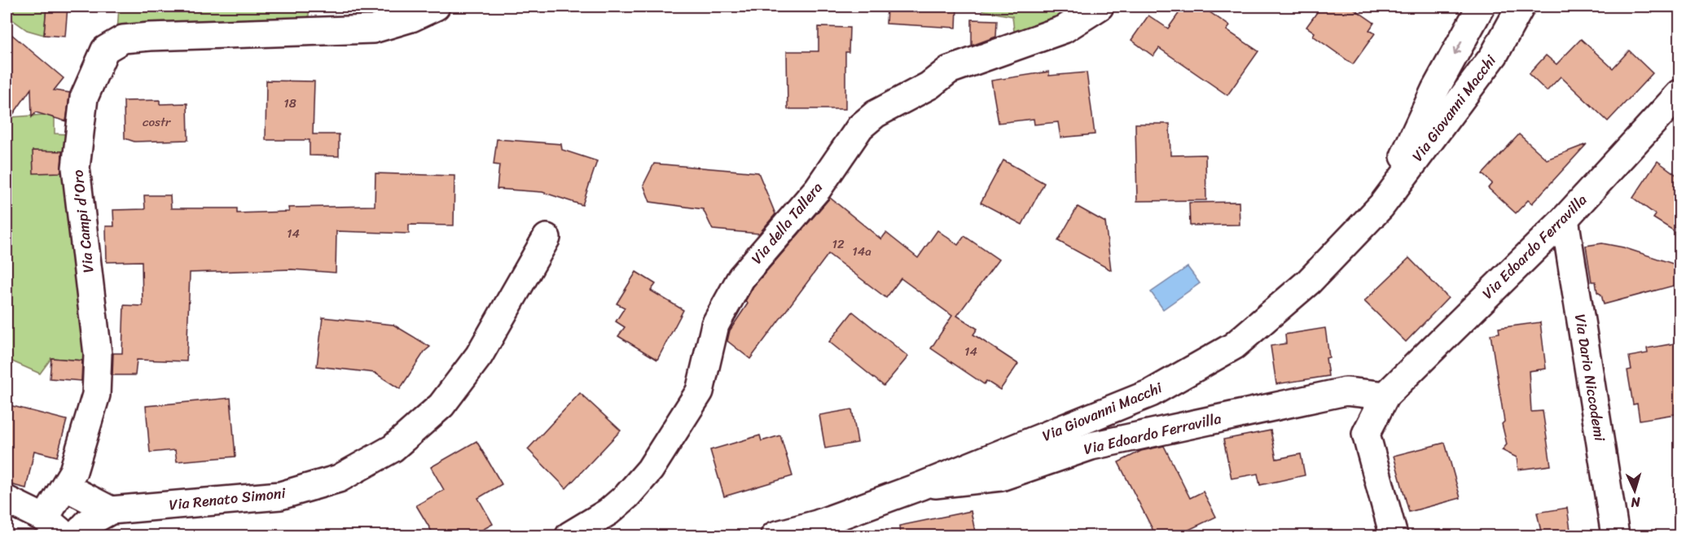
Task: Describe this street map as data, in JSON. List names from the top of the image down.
{
  "streets": {
    "street": [
      "Via Giovanni Macchi",
      "Via Campi d'Oro",
      "Via della Tallera",
      "Via Edoardo Ferravilla",
      "Via Dario Niccodemi",
      "Via Renato Simoni"
    ]
  },
  "crossings": [
    ["Via Giovanni Macchi", "Via Edoardo Ferravilla"],
    ["Via Edoardo Ferravilla", "Via Dario Niccodemi"]
  ],
  "house_numbers": [
    "18",
    "costr",
    "14",
    "12",
    "14a",
    "14"
  ],
  "north": "bottom"
}
